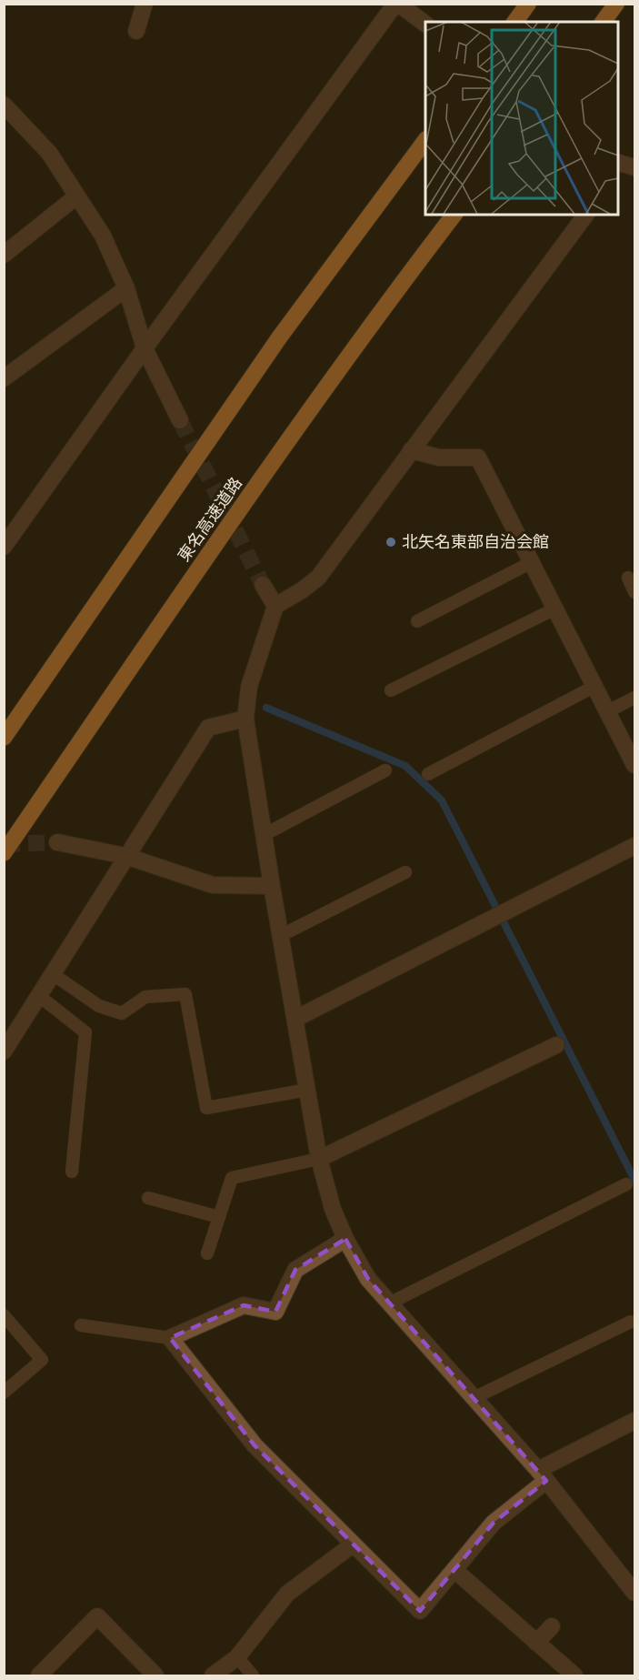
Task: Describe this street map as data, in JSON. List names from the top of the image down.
{
  "streets": {
    "highway": ["東名高速道路"]
  },
  "places": ["北矢名東部自治会館"]
}
